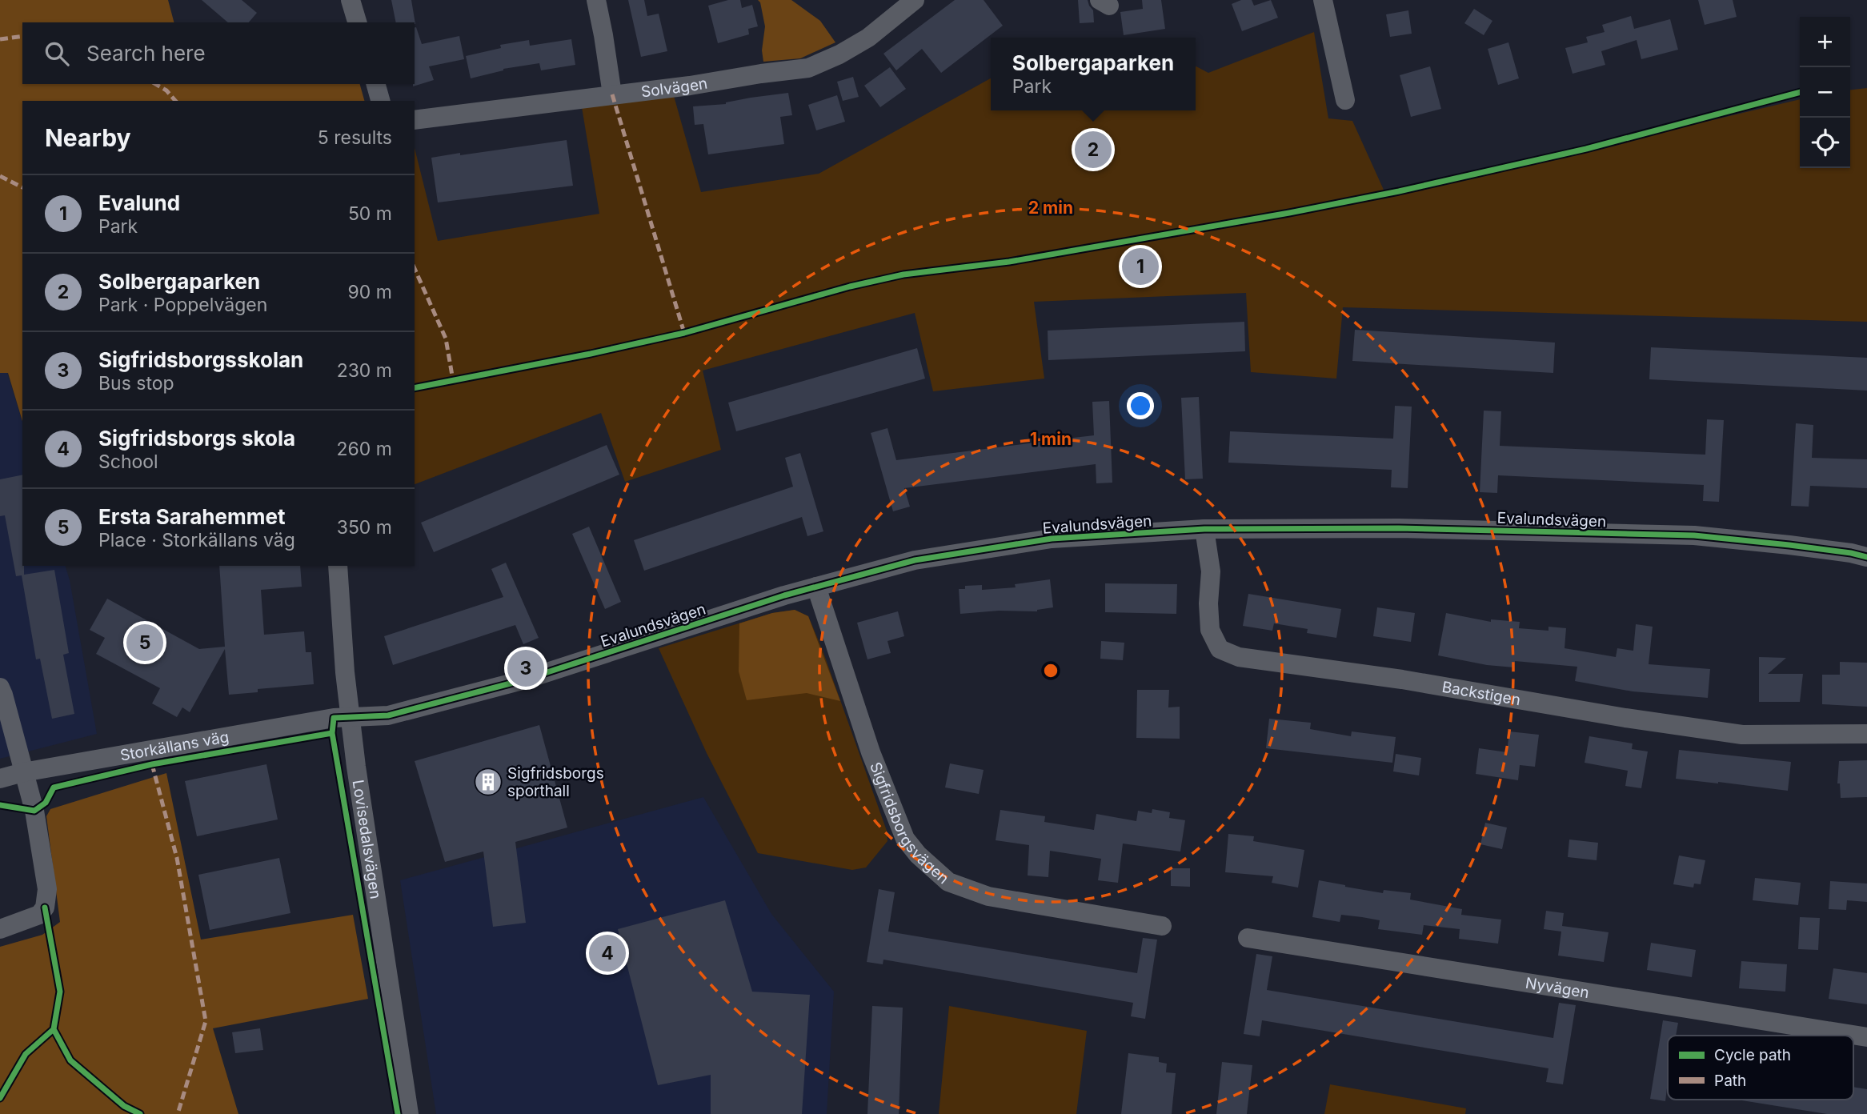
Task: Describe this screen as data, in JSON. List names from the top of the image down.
{
  "streets": {
    "street": [
      "Solvägen",
      "Evalundsvägen",
      "Backstigen",
      "Storkällans väg",
      "Sigfridsborgsvägen",
      "Lovisedalsvägen",
      "Nyvägen"
    ]
  },
  "crossings": [
    ["Evalundsvägen", "Backstigen"],
    ["Evalundsvägen", "Storkällans väg"],
    ["Evalundsvägen", "Sigfridsborgsvägen"],
    ["Evalundsvägen", "Lovisedalsvägen"],
    ["Storkällans väg", "Lovisedalsvägen"]
  ],
  "places": {
    "building": ["Sigfridsborgs sporthall"]
  },
  "legend": ["Cycle path", "Path"],
  "page": {
    "map_buttons": ["+", "−"],
    "search": "Search here",
    "popup": ["Solbergaparken", "Park"],
    "heading": ["Nearby", "5 results"],
    "pins": [
      "2",
      "1",
      "5",
      "3",
      "4"
    ],
    "list": [
      {
        "mark": "1",
        "name": "Evalund",
        "note": "Park",
        "value": "50 m"
      },
      {
        "mark": "2",
        "name": "Solbergaparken",
        "note": "Park · Poppelvägen",
        "value": "90 m"
      },
      {
        "mark": "3",
        "name": "Sigfridsborgsskolan",
        "note": "Bus stop",
        "value": "230 m"
      },
      {
        "mark": "4",
        "name": "Sigfridsborgs skola",
        "note": "School",
        "value": "260 m"
      },
      {
        "mark": "5",
        "name": "Ersta Sarahemmet",
        "note": "Place · Storkällans väg",
        "value": "350 m"
      }
    ]
  },
  "rings": ["2 min", "1 min"]
}
